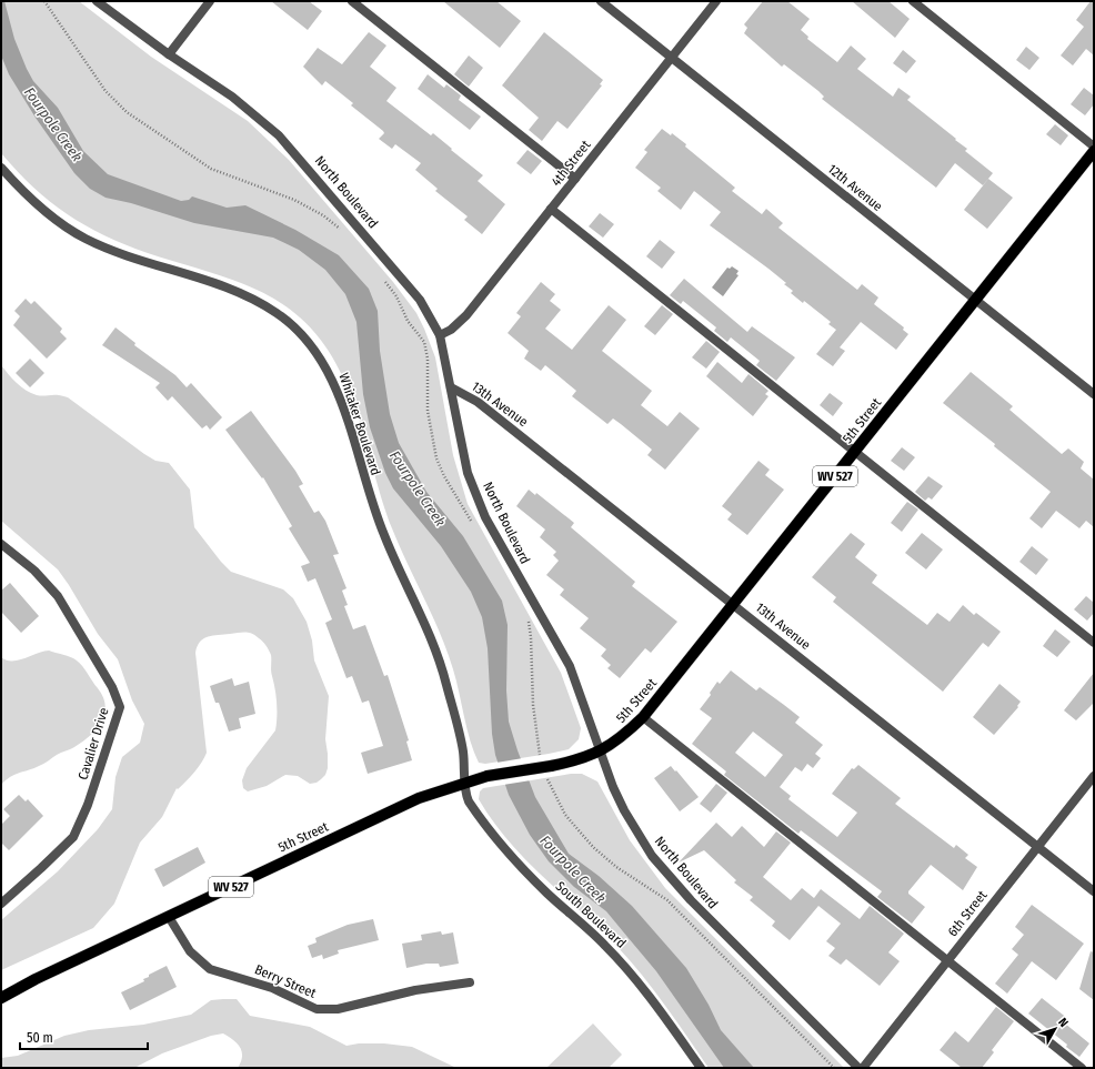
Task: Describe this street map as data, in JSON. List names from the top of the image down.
{
  "streets": {
    "main road": ["5th Street", "WV 527"],
    "street": [
      "4th Street",
      "12th Avenue",
      "North Boulevard",
      "13th Avenue",
      "Whitaker Boulevard",
      "Cavalier Drive",
      "6th Street",
      "South Boulevard",
      "Berry Street"
    ]
  },
  "crossings": [
    ["4th Street", "12th Avenue"],
    ["4th Street", "North Boulevard"],
    ["12th Avenue", "5th Street"],
    ["North Boulevard", "13th Avenue"],
    ["North Boulevard", "5th Street"],
    ["13th Avenue", "5th Street"],
    ["13th Avenue", "6th Street"],
    ["5th Street", "Whitaker Boulevard"],
    ["5th Street", "South Boulevard"],
    ["5th Street", "Berry Street"],
    ["Whitaker Boulevard", "South Boulevard"]
  ],
  "water": ["Fourpole Creek"],
  "scale_bar": "50 m",
  "north": "top right"
}
